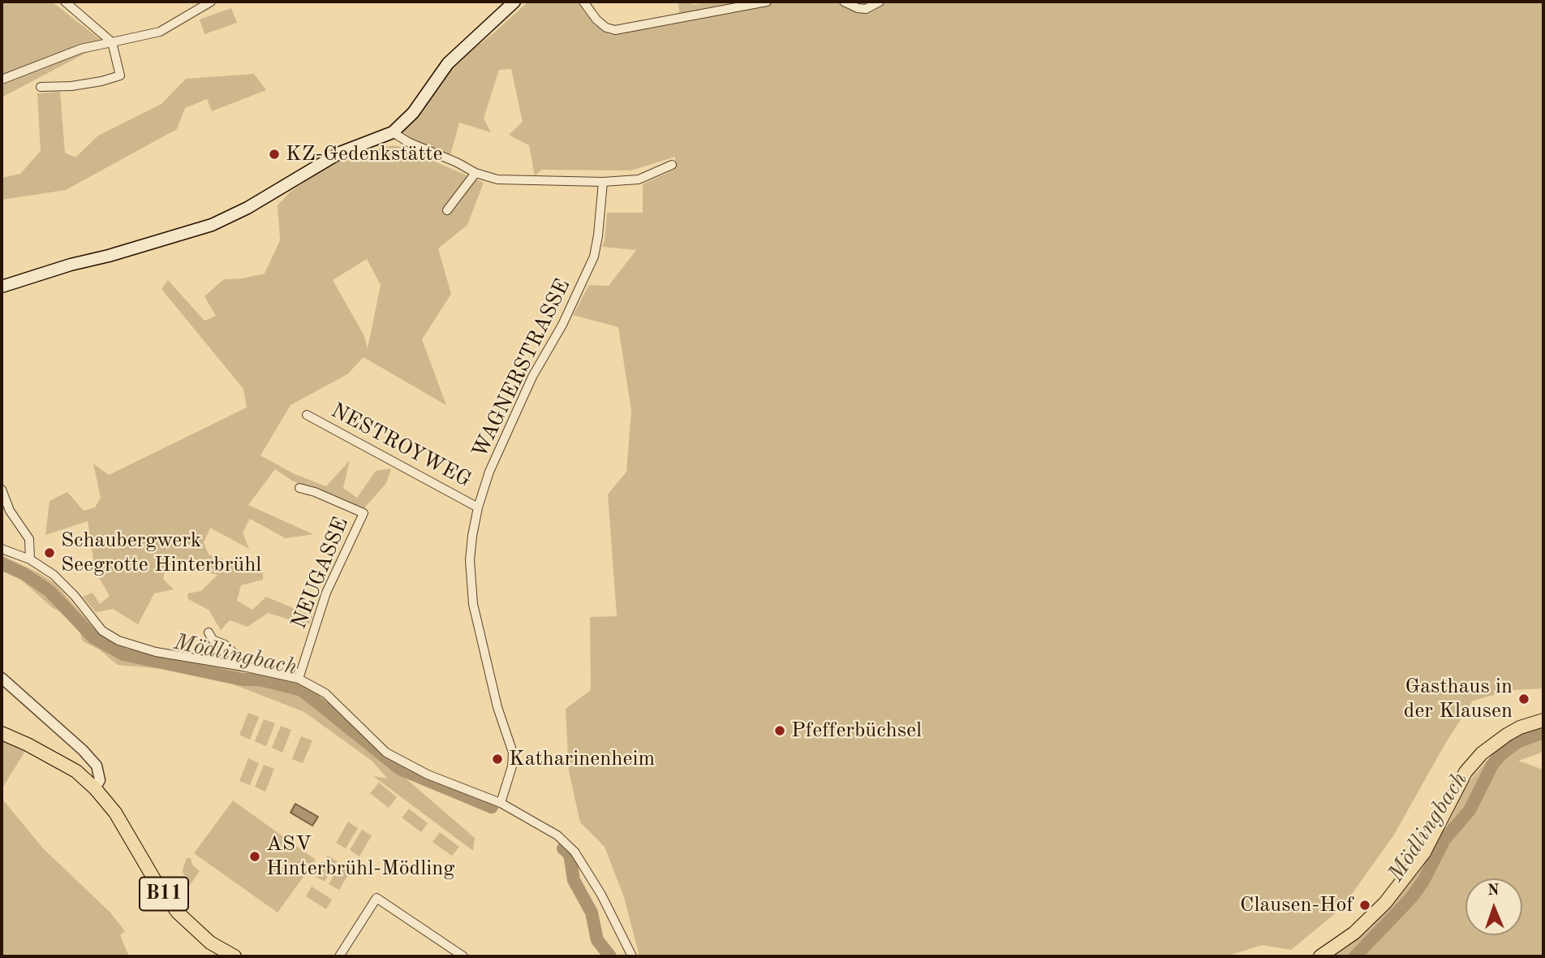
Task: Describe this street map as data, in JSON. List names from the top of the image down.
{
  "streets": {
    "main road": ["B11"],
    "street": ["WAGNERSTRASSE", "NESTROYWEG", "NEUGASSE"]
  },
  "crossings": [
    ["WAGNERSTRASSE", "NESTROYWEG"]
  ],
  "water": ["Mödlingbach"],
  "places": [
    "KZ-Gedenkstätte",
    "Schaubergwerk Seegrotte Hinterbrühl",
    "Gasthaus in der Klausen",
    "Pfefferbüchsel",
    "Katharinenheim",
    "ASV Hinterbrühl-Mödling",
    "Clausen-Hof"
  ],
  "north": "top"
}
